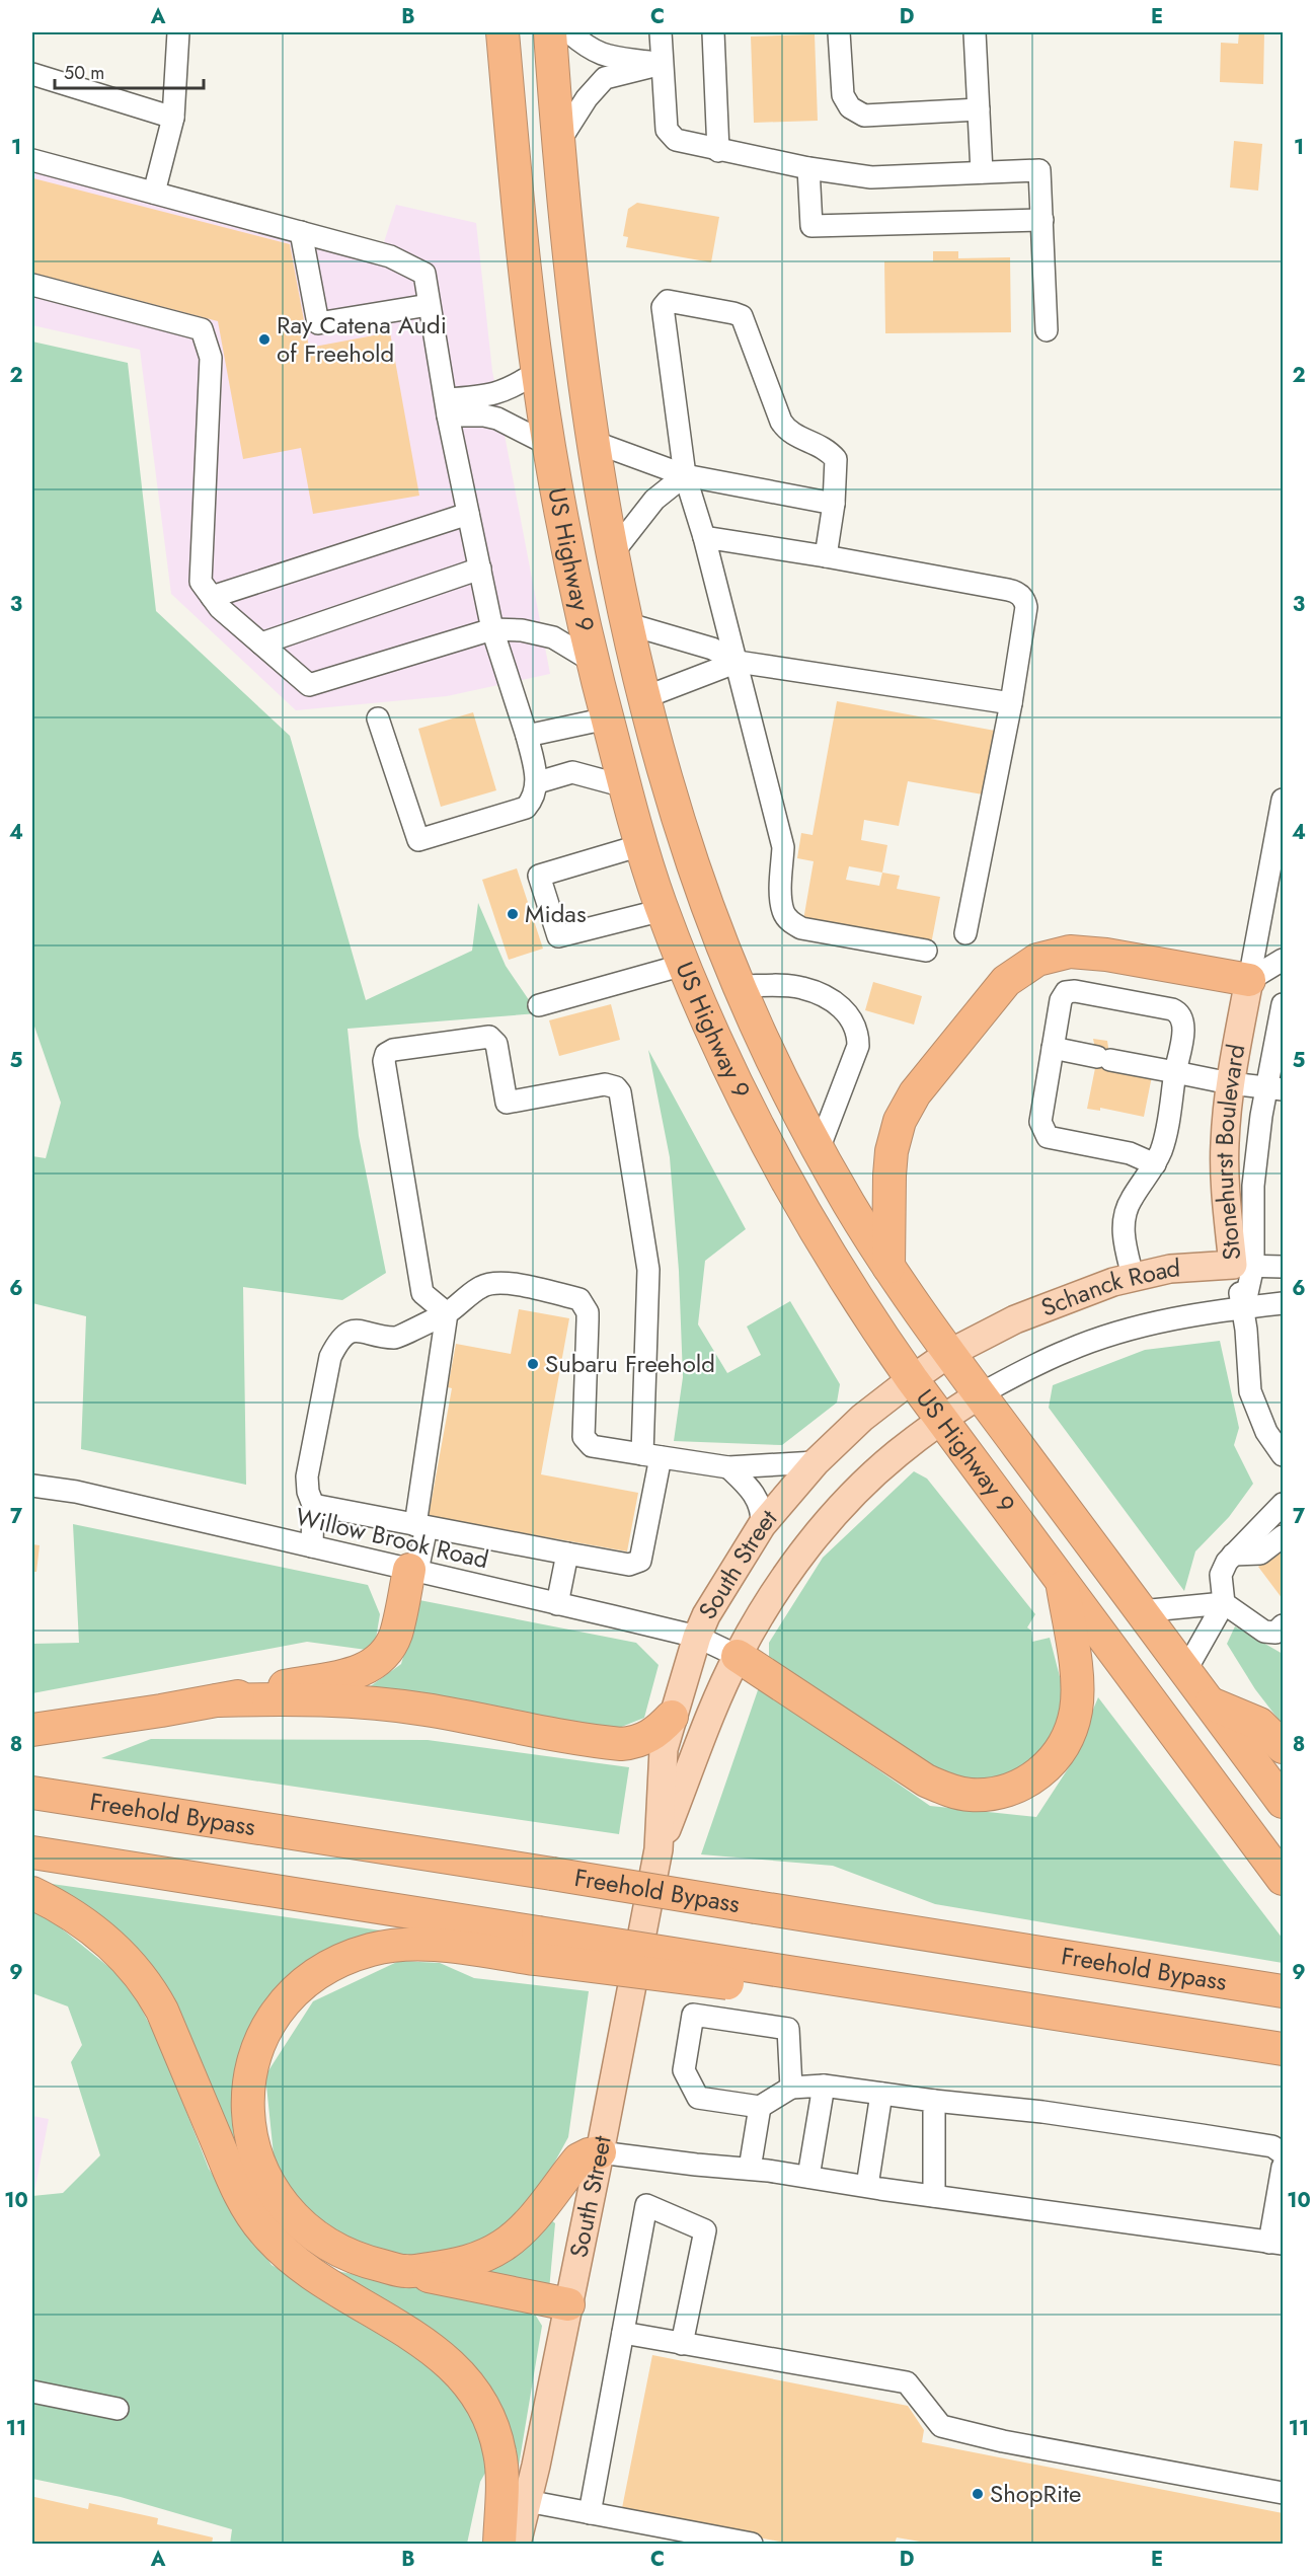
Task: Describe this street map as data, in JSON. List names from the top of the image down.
{
  "streets": {
    "highway": ["US Highway 9", "Freehold Bypass"],
    "main road": ["Stonehurst Boulevard", "Schanck Road", "South Street"],
    "street": ["Willow Brook Road"]
  },
  "crossings": [
    ["US Highway 9", "Schanck Road"],
    ["US Highway 9", "South Street"],
    ["Stonehurst Boulevard", "Schanck Road"],
    ["Schanck Road", "South Street"],
    ["Willow Brook Road", "South Street"]
  ],
  "places": [
    "Ray Catena Audi of Freehold",
    "Midas",
    "Subaru Freehold",
    "ShopRite"
  ],
  "scale_bar": "50 m",
  "grid": {
    "columns": [
      "A",
      "B",
      "C",
      "D",
      "E"
    ],
    "rows": [
      "1",
      "2",
      "3",
      "4",
      "5",
      "6",
      "7",
      "8",
      "9",
      "10",
      "11"
    ]
  }
}
